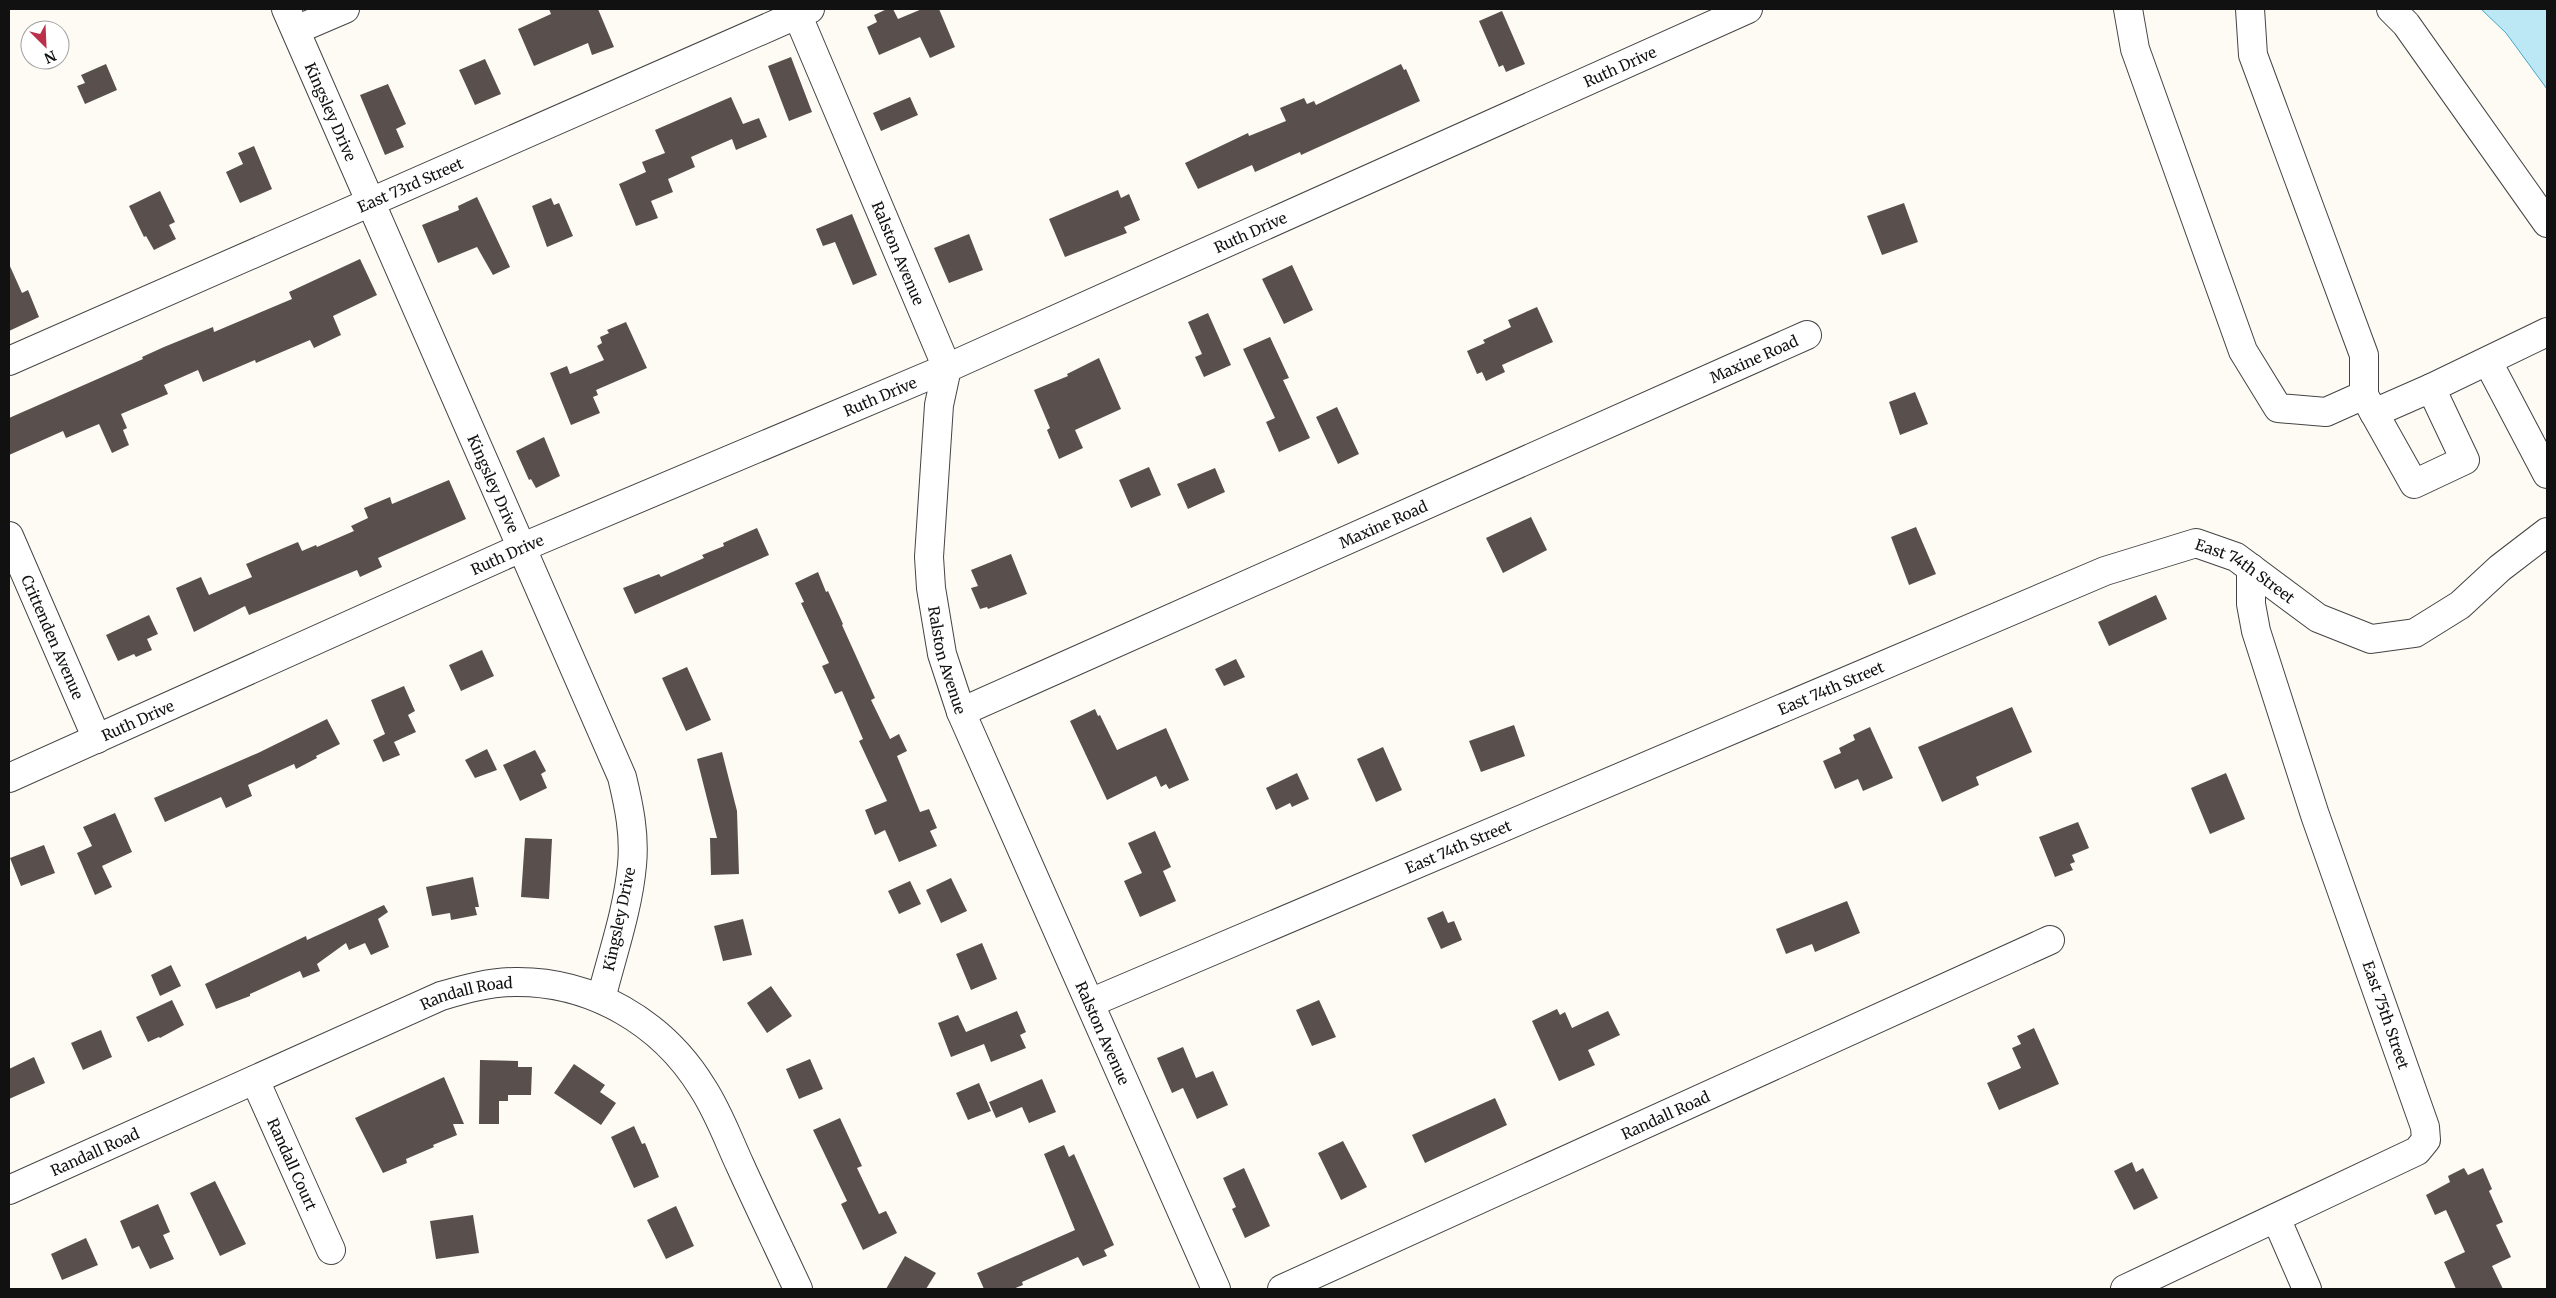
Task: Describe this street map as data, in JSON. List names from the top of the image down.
{
  "streets": {
    "street": [
      "Ruth Drive",
      "Kingsley Drive",
      "East 73rd Street",
      "Ralston Avenue",
      "Maxine Road",
      "East 74th Street",
      "Crittenden Avenue",
      "Randall Road",
      "East 75th Street",
      "Randall Court"
    ]
  },
  "crossings": [
    ["Ruth Drive", "Kingsley Drive"],
    ["Ruth Drive", "Ralston Avenue"],
    ["Ruth Drive", "Crittenden Avenue"],
    ["Kingsley Drive", "East 73rd Street"],
    ["Kingsley Drive", "Randall Road"],
    ["East 73rd Street", "Ralston Avenue"],
    ["Ralston Avenue", "Maxine Road"],
    ["Ralston Avenue", "East 74th Street"],
    ["East 74th Street", "East 75th Street"],
    ["Randall Road", "Randall Court"]
  ],
  "north": "bottom right"
}
